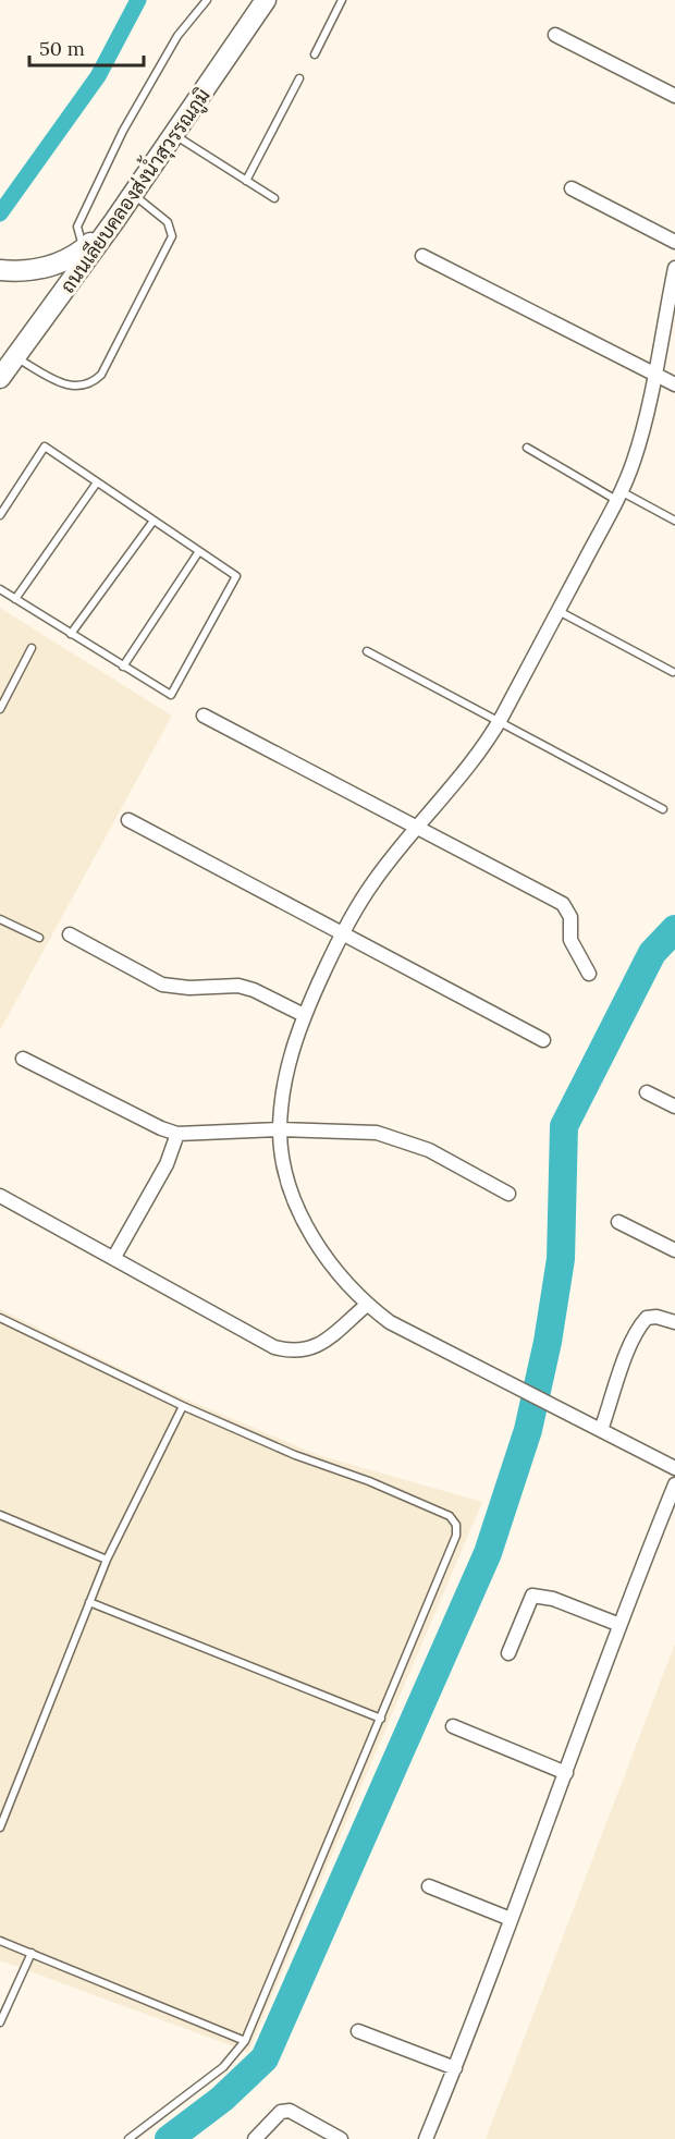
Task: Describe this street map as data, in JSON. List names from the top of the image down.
{
  "streets": {
    "main road": ["ถนนเลียบคลองส่งน้ำสุวรรณภูมิ"]
  },
  "scale_bar": "50 m"
}
